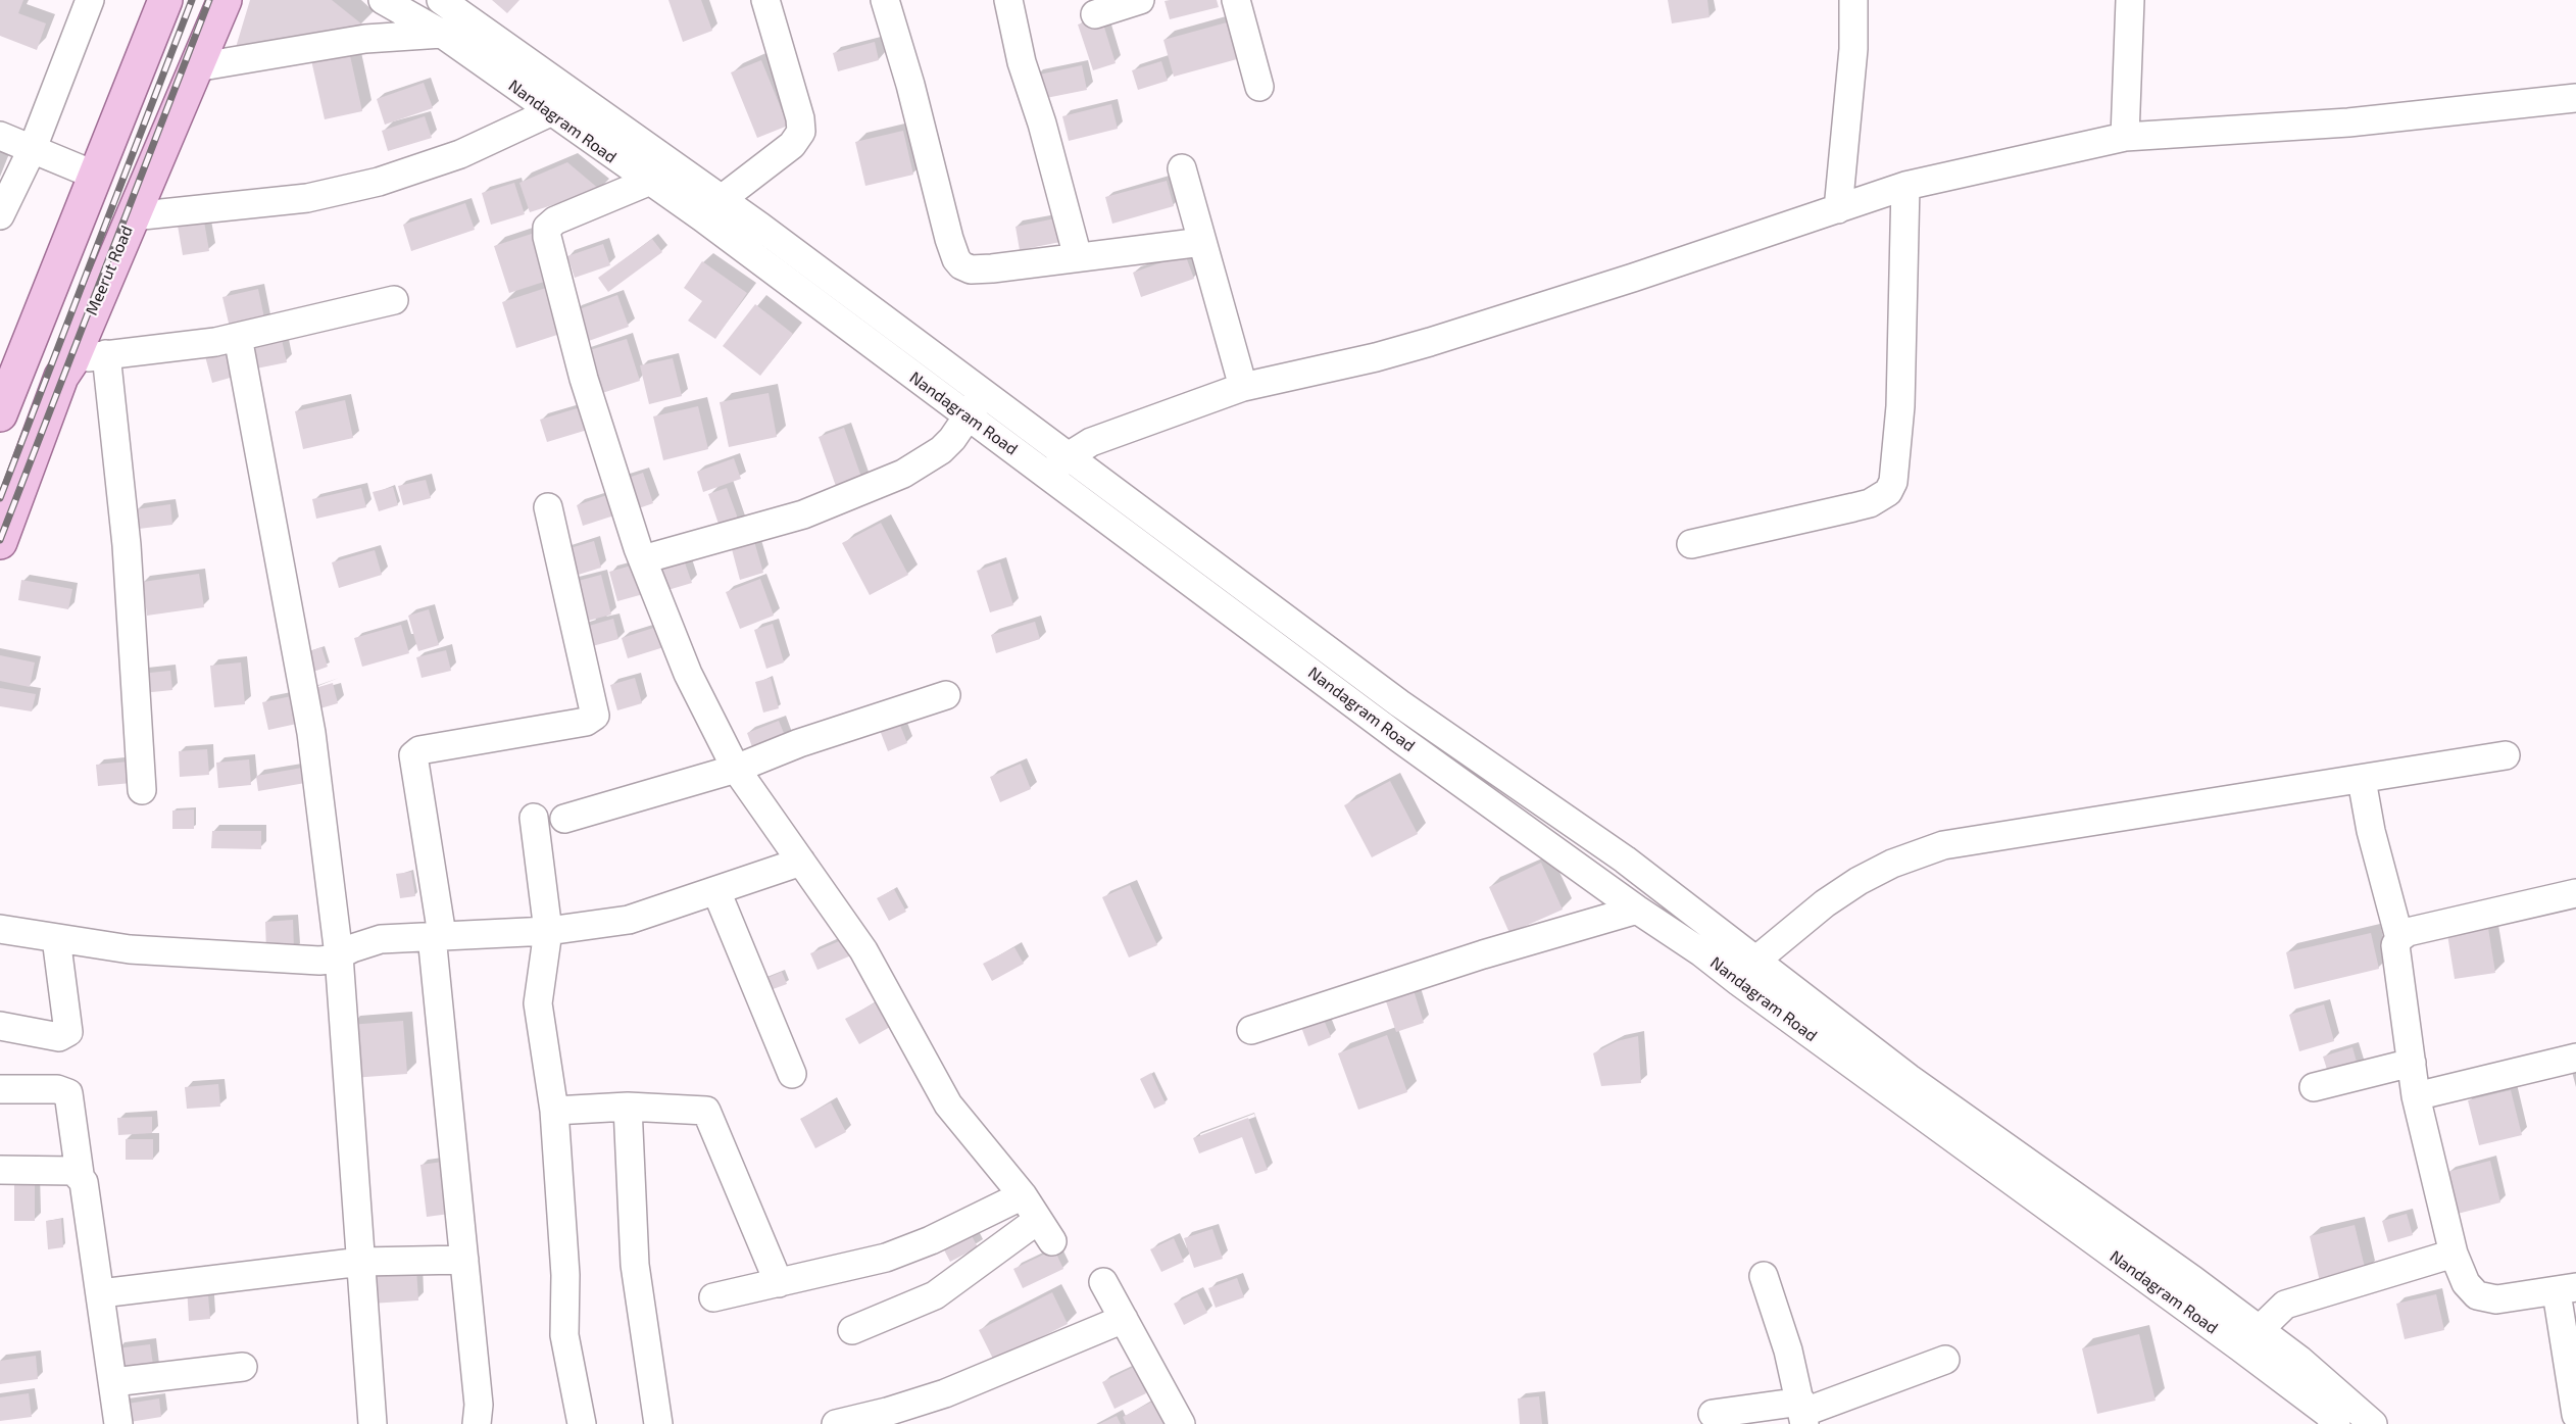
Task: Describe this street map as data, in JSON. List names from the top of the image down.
{
  "streets": {
    "main road": ["Meerut Road"],
    "street": ["Nandagram Road"]
  }
}
